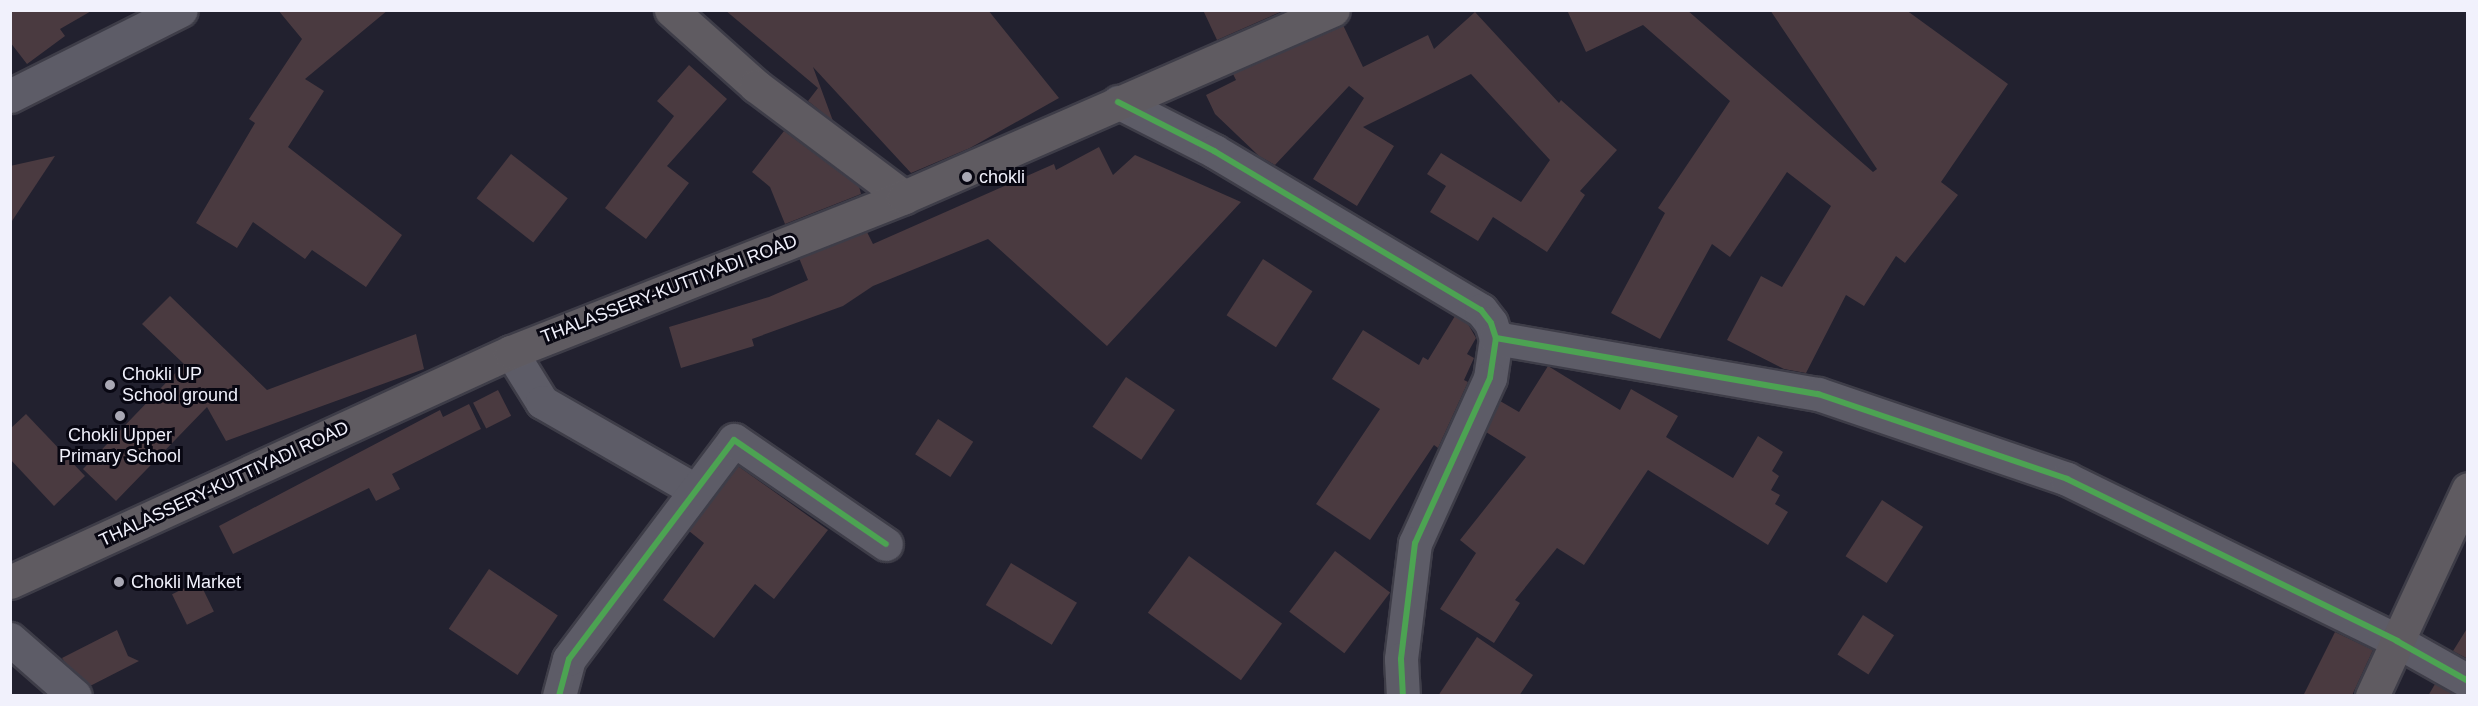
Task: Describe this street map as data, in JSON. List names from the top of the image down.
{
  "streets": {
    "main road": ["THALASSERY-KUTTIYADI ROAD"]
  },
  "places": [
    "chokli",
    "Chokli UP School ground",
    "Chokli Upper Primary School",
    "Chokli Market"
  ]
}
